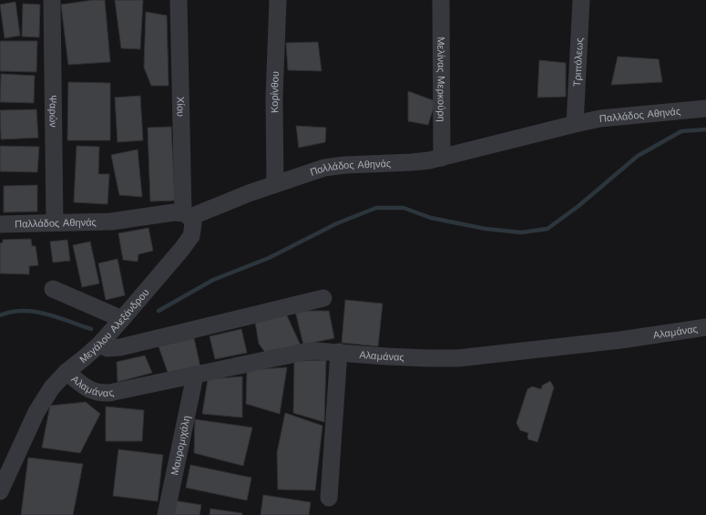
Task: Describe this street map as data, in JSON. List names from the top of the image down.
{
  "streets": {
    "street": [
      "Τριπόλεως",
      "Μελίνας Μερκούρη",
      "Κορίνθου",
      "Χίου",
      "Ψαρών",
      "Παλλάδος Αθηνάς",
      "Μεγάλου Αλεξάνδρου",
      "Αλαμάνας",
      "Μαυρομιχάλη"
    ]
  },
  "crossings": [
    ["Τριπόλεως", "Παλλάδος Αθηνάς"],
    ["Μελίνας Μερκούρη", "Παλλάδος Αθηνάς"],
    ["Κορίνθου", "Παλλάδος Αθηνάς"],
    ["Χίου", "Παλλάδος Αθηνάς"],
    ["Χίου", "Μεγάλου Αλεξάνδρου"],
    ["Ψαρών", "Παλλάδος Αθηνάς"],
    ["Παλλάδος Αθηνάς", "Μεγάλου Αλεξάνδρου"],
    ["Μεγάλου Αλεξάνδρου", "Αλαμάνας"],
    ["Αλαμάνας", "Μαυρομιχάλη"]
  ]
}
